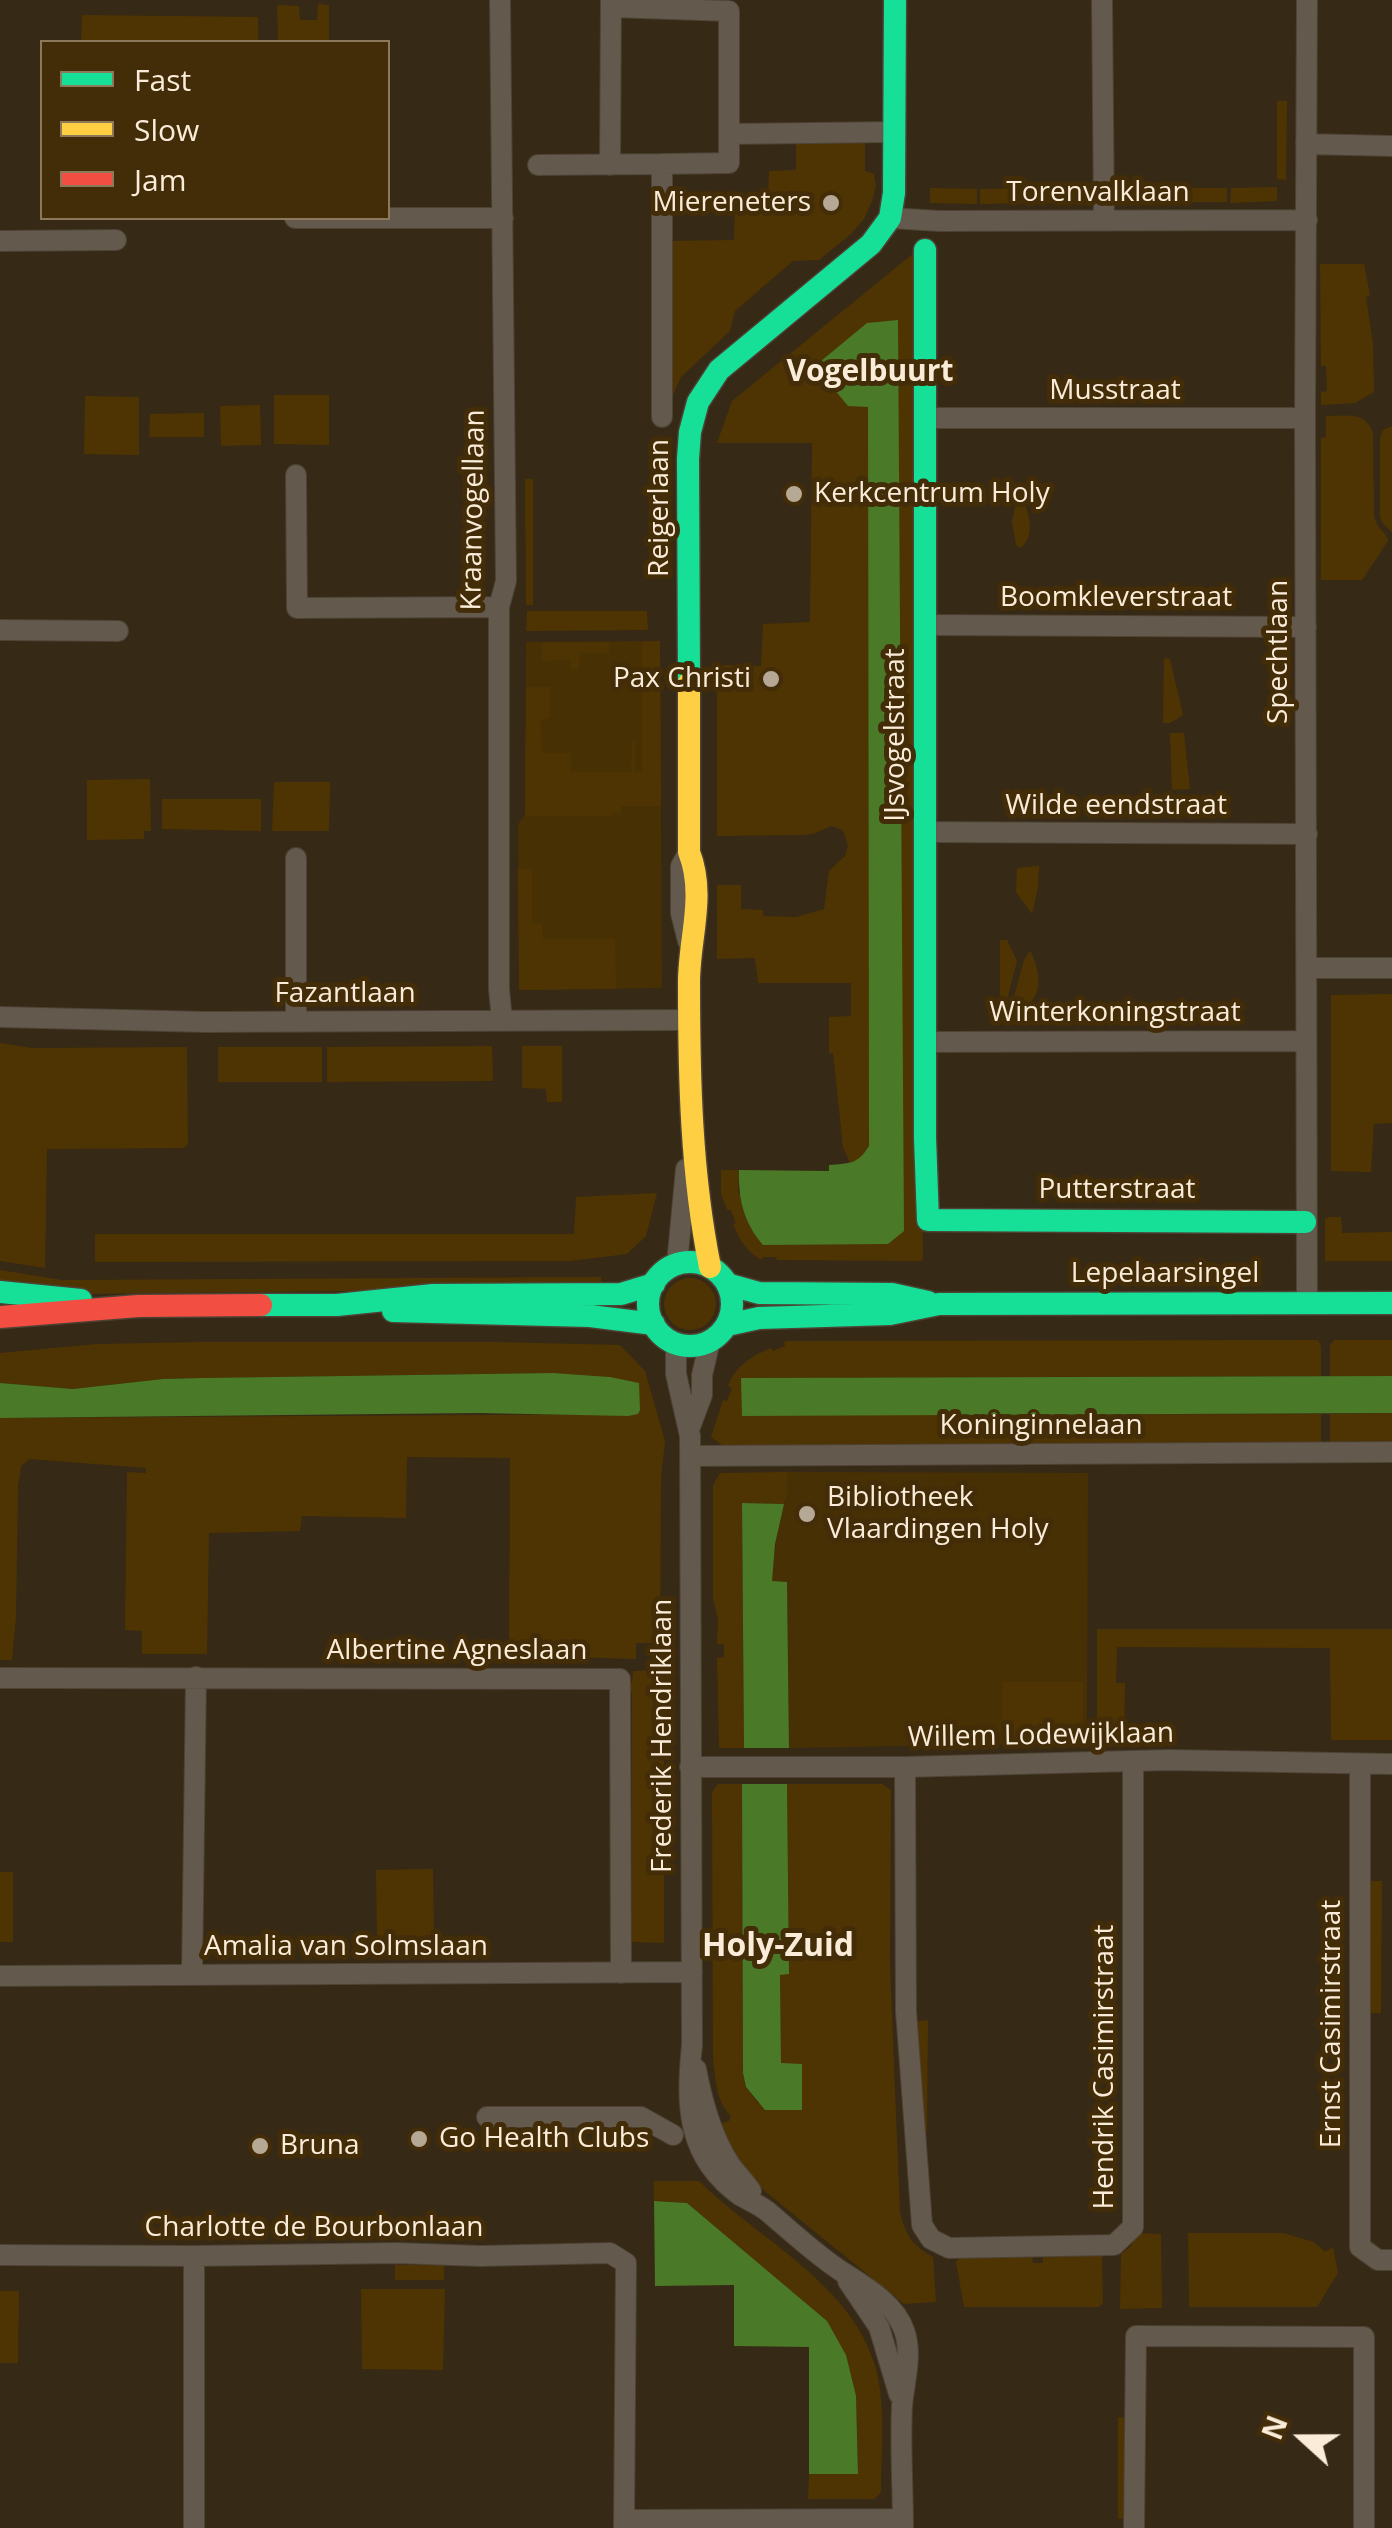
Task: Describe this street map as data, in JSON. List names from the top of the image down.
{
  "streets": {
    "street": [
      "Torenvalklaan",
      "Musstraat",
      "Reigerlaan",
      "Kraanvogellaan",
      "Boomkleverstraat",
      "Spechtlaan",
      "IJsvogelstraat",
      "Wilde eendstraat",
      "Fazantlaan",
      "Winterkoningstraat",
      "Putterstraat",
      "Lepelaarsingel",
      "Koninginnelaan",
      "Albertine Agneslaan",
      "Frederik Hendriklaan",
      "Willem Lodewijklaan",
      "Amalia van Solmslaan",
      "Ernst Casimirstraat",
      "Hendrik Casimirstraat",
      "Charlotte de Bourbonlaan"
    ]
  },
  "crossings": [
    ["Torenvalklaan", "Reigerlaan"],
    ["Torenvalklaan", "Spechtlaan"],
    ["Musstraat", "Spechtlaan"],
    ["Musstraat", "IJsvogelstraat"],
    ["Reigerlaan", "Fazantlaan"],
    ["Reigerlaan", "Lepelaarsingel"],
    ["Reigerlaan", "Frederik Hendriklaan"],
    ["Kraanvogellaan", "Fazantlaan"],
    ["Boomkleverstraat", "Spechtlaan"],
    ["Boomkleverstraat", "IJsvogelstraat"],
    ["Spechtlaan", "Wilde eendstraat"],
    ["Spechtlaan", "Winterkoningstraat"],
    ["Spechtlaan", "Putterstraat"],
    ["Spechtlaan", "Lepelaarsingel"],
    ["IJsvogelstraat", "Wilde eendstraat"],
    ["IJsvogelstraat", "Winterkoningstraat"],
    ["IJsvogelstraat", "Putterstraat"],
    ["Lepelaarsingel", "Frederik Hendriklaan"],
    ["Koninginnelaan", "Frederik Hendriklaan"],
    ["Albertine Agneslaan", "Amalia van Solmslaan"],
    ["Frederik Hendriklaan", "Willem Lodewijklaan"],
    ["Frederik Hendriklaan", "Amalia van Solmslaan"],
    ["Willem Lodewijklaan", "Ernst Casimirstraat"],
    ["Willem Lodewijklaan", "Hendrik Casimirstraat"]
  ],
  "districts": ["Vogelbuurt", "Holy-Zuid"],
  "places": [
    "Miereneters",
    "Kerkcentrum Holy",
    "Pax Christi",
    "Bibliotheek Vlaardingen Holy",
    "Go Health Clubs",
    "Bruna"
  ],
  "legend": ["Fast", "Slow", "Jam"],
  "north": "left"
}
